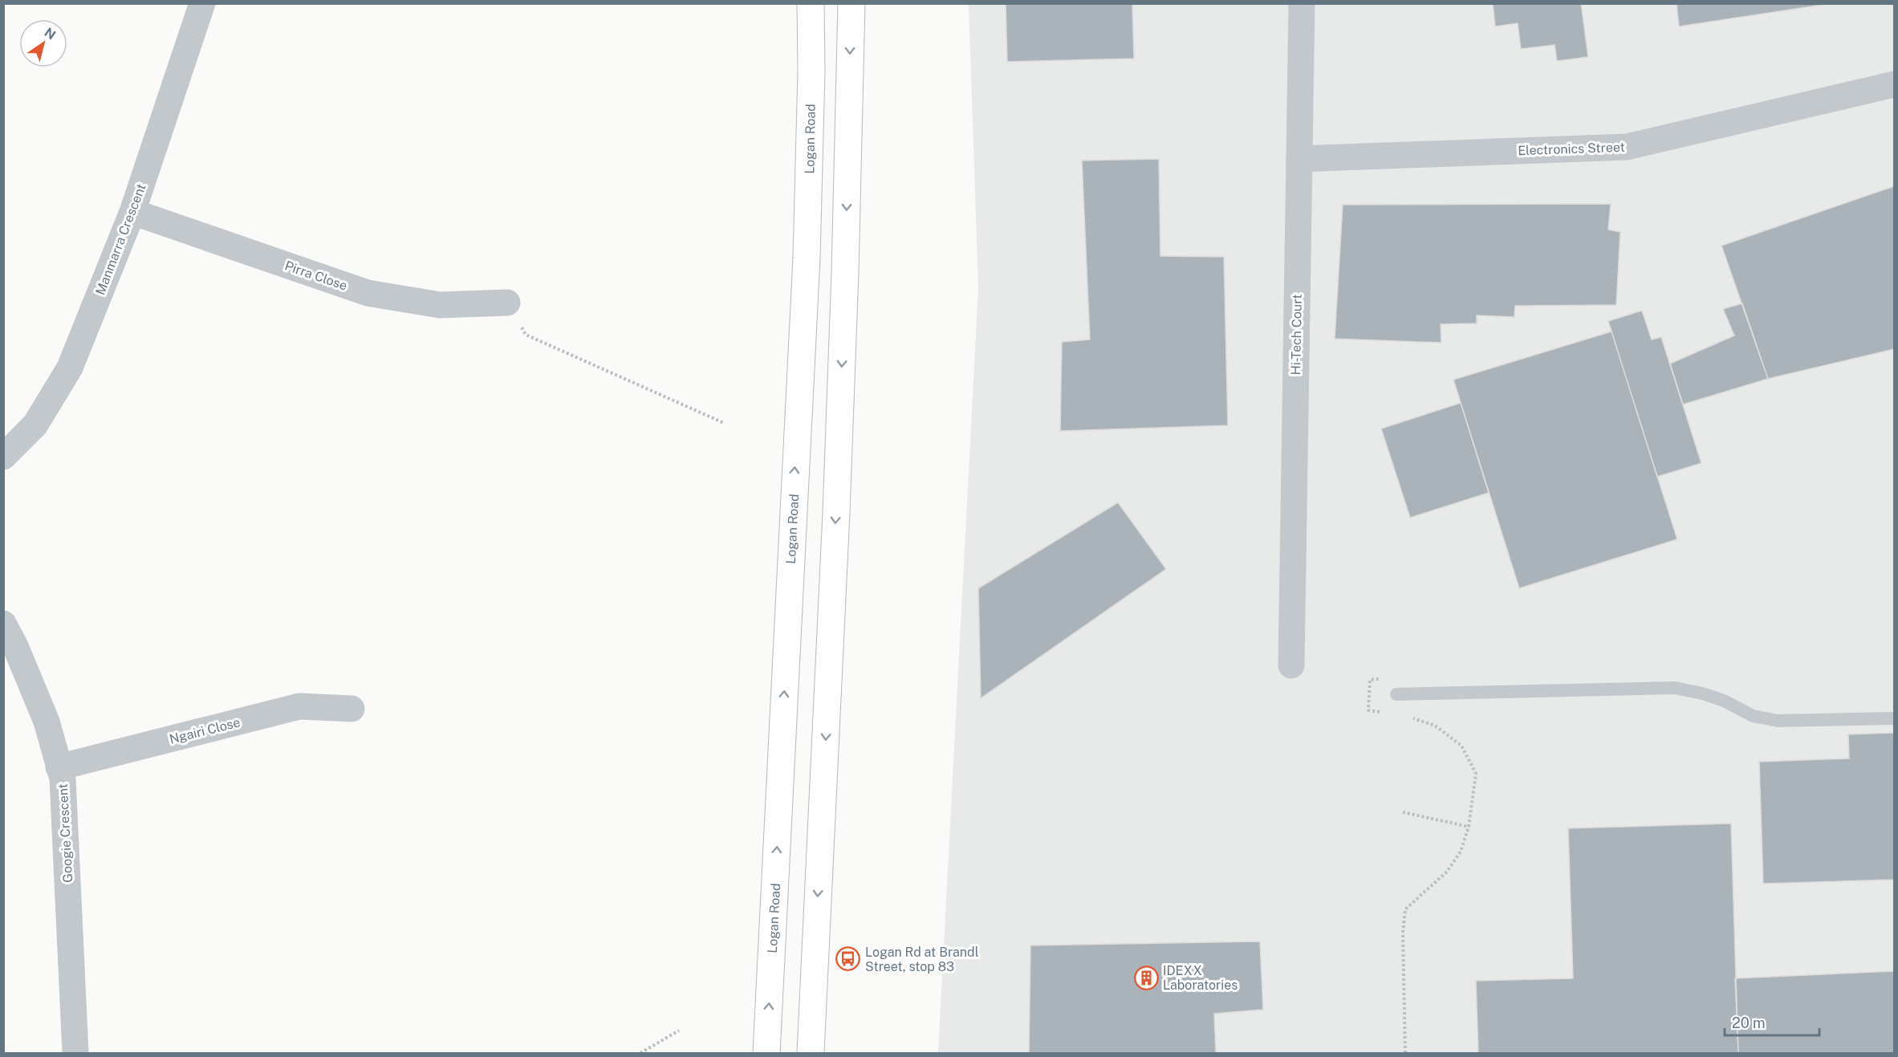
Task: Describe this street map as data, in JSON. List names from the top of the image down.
{
  "streets": {
    "main road": ["Logan Road"],
    "street": [
      "Electronics Street",
      "Manmarra Crescent",
      "Pirra Close",
      "Hi-Tech Court",
      "Ngairi Close",
      "Googie Crescent"
    ]
  },
  "crossings": [
    ["Electronics Street", "Hi-Tech Court"],
    ["Manmarra Crescent", "Pirra Close"],
    ["Ngairi Close", "Googie Crescent"]
  ],
  "places": {
    "bus stop": ["Logan Rd at Brandl Street, stop 83"],
    "building": ["IDEXX Laboratories"]
  },
  "scale_bar": "20 m",
  "north": "top right"
}
